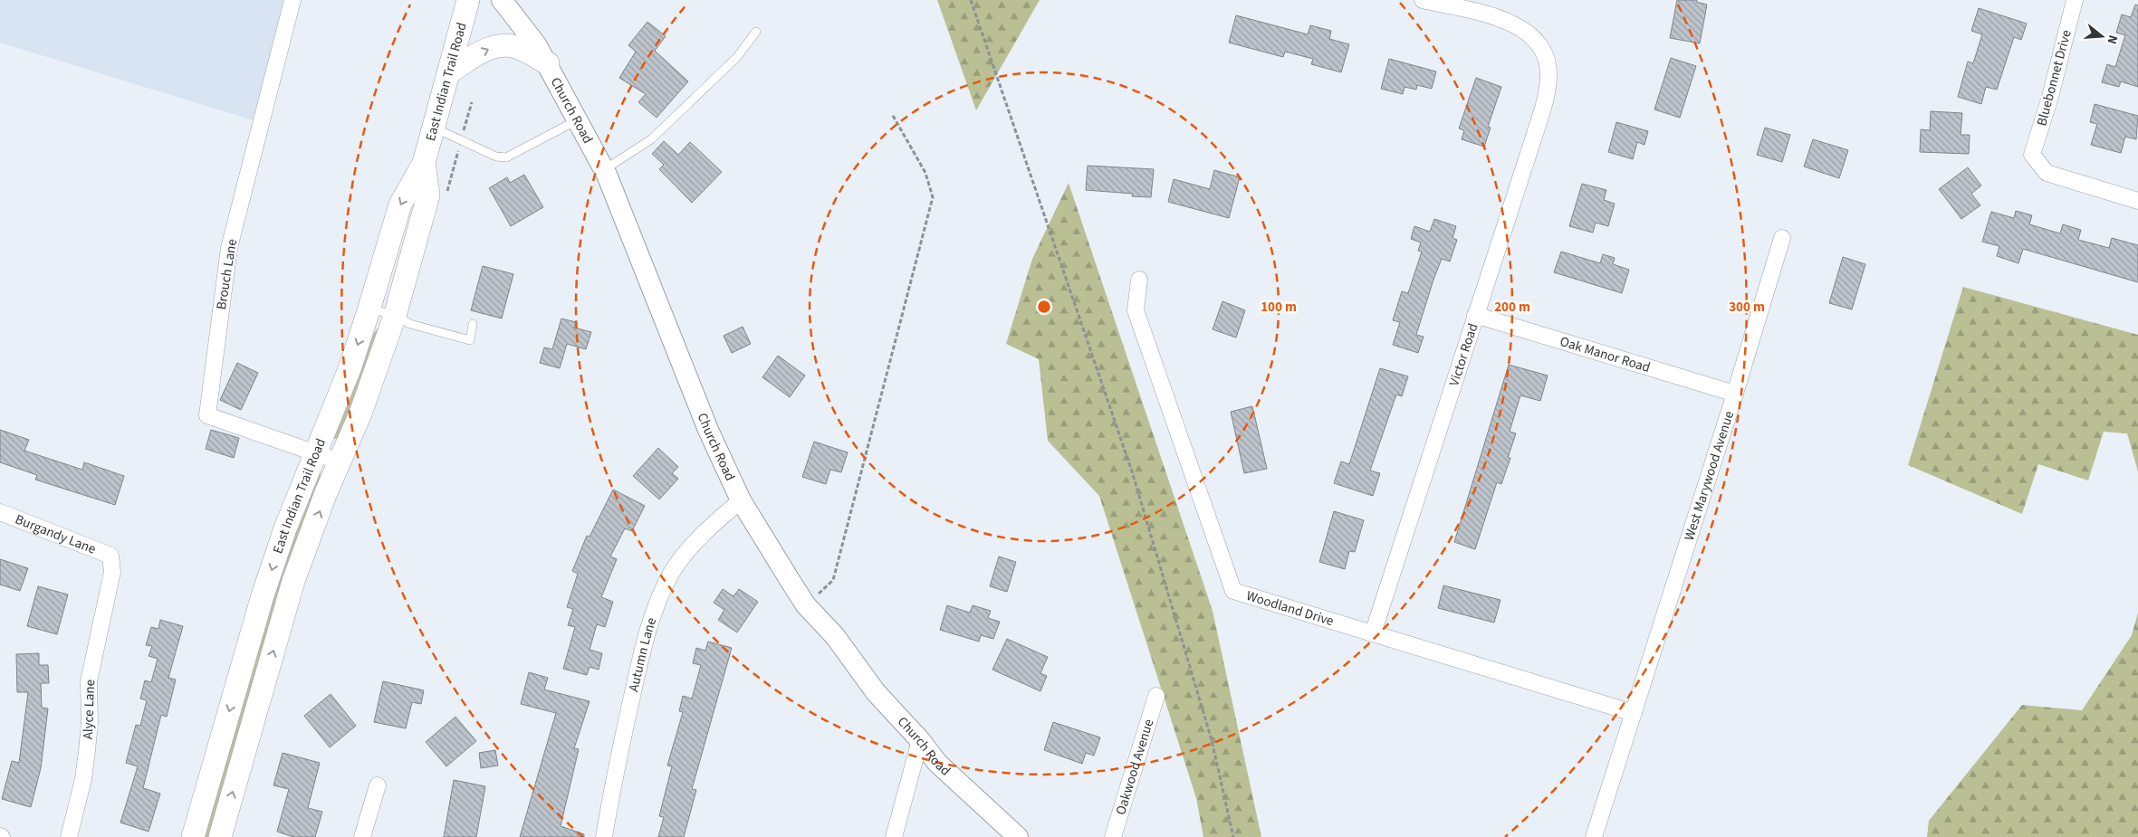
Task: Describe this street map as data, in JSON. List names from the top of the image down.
{
  "streets": {
    "main road": ["East Indian Trail Road"],
    "street": [
      "Bluebonnet Drive",
      "Church Road",
      "Brouch Lane",
      "Oak Manor Road",
      "Victor Road",
      "West Marywood Avenue",
      "Burgandy Lane",
      "Woodland Drive",
      "Autumn Lane",
      "Alyce Lane",
      "Oakwood Avenue"
    ]
  },
  "crossings": [
    ["East Indian Trail Road", "Church Road"],
    ["East Indian Trail Road", "Brouch Lane"],
    ["Church Road", "Autumn Lane"],
    ["Oak Manor Road", "Victor Road"],
    ["Oak Manor Road", "West Marywood Avenue"],
    ["Victor Road", "Woodland Drive"],
    ["West Marywood Avenue", "Woodland Drive"],
    ["Burgandy Lane", "Alyce Lane"]
  ],
  "north": "right",
  "rings": ["100 m", "200 m", "300 m"]
}
